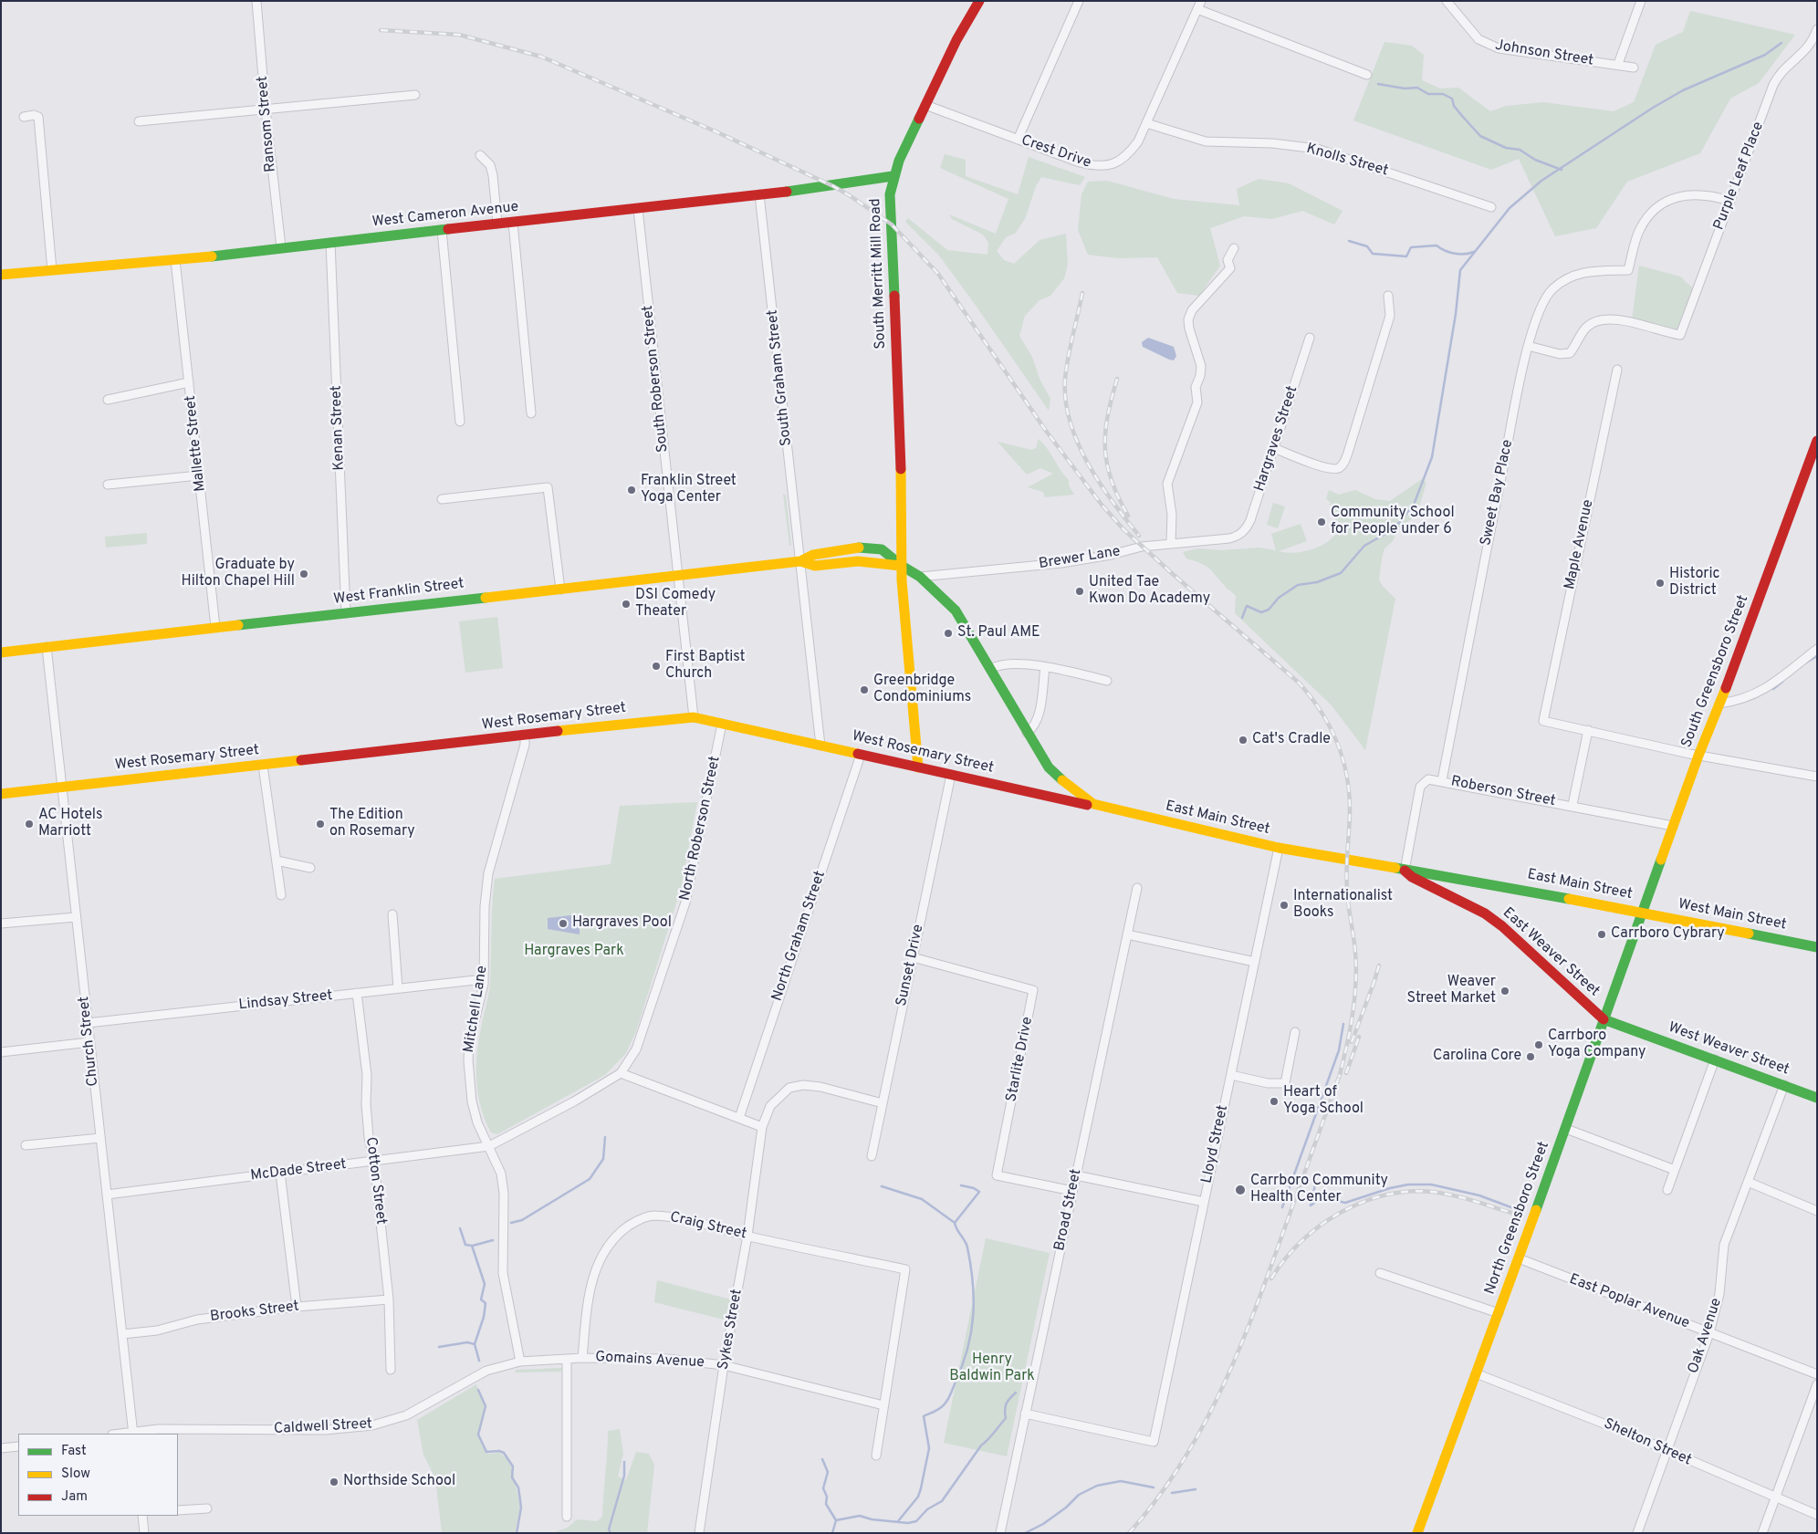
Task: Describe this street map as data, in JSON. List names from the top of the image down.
{
  "streets": {
    "street": [
      "Johnson Street",
      "Ransom Street",
      "Crest Drive",
      "Knolls Street",
      "Purple Leaf Place",
      "West Cameron Avenue",
      "South Merritt Mill Road",
      "South Graham Street",
      "South Roberson Street",
      "Kenan Street",
      "Hargraves Street",
      "Mallette Street",
      "Sweet Bay Place",
      "Maple Avenue",
      "Brewer Lane",
      "West Franklin Street",
      "South Greensboro Street",
      "West Rosemary Street",
      "Roberson Street",
      "East Main Street",
      "North Roberson Street",
      "West Main Street",
      "North Graham Street",
      "East Weaver Street",
      "Sunset Drive",
      "Lindsay Street",
      "Mitchell Lane",
      "Church Street",
      "West Weaver Street",
      "Starlite Drive",
      "Lloyd Street",
      "McDade Street",
      "Cotton Street",
      "Broad Street",
      "North Greensboro Street",
      "Craig Street",
      "East Poplar Avenue",
      "Brooks Street",
      "Sykes Street",
      "Oak Avenue",
      "Gomains Avenue",
      "Caldwell Street",
      "Shelton Street"
    ]
  },
  "crossings": [
    ["Ransom Street", "West Cameron Avenue"],
    ["Crest Drive", "Knolls Street"],
    ["Crest Drive", "South Merritt Mill Road"],
    ["Purple Leaf Place", "Sweet Bay Place"],
    ["West Cameron Avenue", "South Merritt Mill Road"],
    ["West Cameron Avenue", "South Graham Street"],
    ["West Cameron Avenue", "South Roberson Street"],
    ["West Cameron Avenue", "Kenan Street"],
    ["West Cameron Avenue", "Mallette Street"],
    ["South Merritt Mill Road", "West Franklin Street"],
    ["South Merritt Mill Road", "West Rosemary Street"],
    ["South Merritt Mill Road", "East Main Street"],
    ["South Graham Street", "West Franklin Street"],
    ["South Roberson Street", "West Franklin Street"],
    ["Kenan Street", "West Franklin Street"],
    ["Hargraves Street", "Brewer Lane"],
    ["Mallette Street", "West Franklin Street"],
    ["Sweet Bay Place", "Roberson Street"],
    ["Brewer Lane", "East Main Street"],
    ["West Franklin Street", "East Main Street"],
    ["West Franklin Street", "Church Street"],
    ["South Greensboro Street", "Roberson Street"],
    ["South Greensboro Street", "East Main Street"],
    ["South Greensboro Street", "West Main Street"],
    ["South Greensboro Street", "North Greensboro Street"],
    ["West Rosemary Street", "East Main Street"],
    ["West Rosemary Street", "North Roberson Street"],
    ["West Rosemary Street", "North Graham Street"],
    ["West Rosemary Street", "Sunset Drive"],
    ["West Rosemary Street", "Mitchell Lane"],
    ["West Rosemary Street", "Church Street"],
    ["Roberson Street", "East Main Street"],
    ["Roberson Street", "East Weaver Street"],
    ["East Main Street", "West Main Street"],
    ["East Main Street", "East Weaver Street"],
    ["East Main Street", "Lloyd Street"],
    ["East Main Street", "North Greensboro Street"],
    ["North Roberson Street", "Mitchell Lane"],
    ["North Roberson Street", "McDade Street"],
    ["West Main Street", "North Greensboro Street"],
    ["East Weaver Street", "West Weaver Street"],
    ["East Weaver Street", "North Greensboro Street"],
    ["Sunset Drive", "Starlite Drive"],
    ["Sunset Drive", "Sykes Street"],
    ["Lindsay Street", "Mitchell Lane"],
    ["Lindsay Street", "Church Street"],
    ["Lindsay Street", "Cotton Street"],
    ["Mitchell Lane", "McDade Street"],
    ["Mitchell Lane", "Gomains Avenue"],
    ["Mitchell Lane", "Caldwell Street"],
    ["Church Street", "McDade Street"],
    ["Church Street", "Brooks Street"],
    ["Church Street", "Caldwell Street"],
    ["West Weaver Street", "North Greensboro Street"],
    ["West Weaver Street", "Oak Avenue"],
    ["Starlite Drive", "Broad Street"],
    ["Lloyd Street", "Broad Street"],
    ["McDade Street", "Cotton Street"],
    ["Cotton Street", "Brooks Street"],
    ["North Greensboro Street", "East Poplar Avenue"],
    ["North Greensboro Street", "Shelton Street"],
    ["Craig Street", "Sykes Street"],
    ["Craig Street", "Gomains Avenue"],
    ["East Poplar Avenue", "Oak Avenue"],
    ["Sykes Street", "Gomains Avenue"],
    ["Oak Avenue", "Shelton Street"],
    ["Gomains Avenue", "Caldwell Street"]
  ],
  "parks": ["Hargraves Park", "Henry Baldwin Park"],
  "places": [
    "Franklin Street Yoga Center",
    "Community School for People under 6",
    "Graduate by Hilton Chapel Hill",
    "Historic District",
    "United Tae Kwon Do Academy",
    "DSI Comedy Theater",
    "St. Paul AME",
    "First Baptist Church",
    "Greenbridge Condominiums",
    "Cat's Cradle",
    "AC Hotels Marriott",
    "The Edition on Rosemary",
    "Internationalist Books",
    "Hargraves Pool",
    "Carrboro Cybrary",
    "Weaver Street Market",
    "Carrboro Yoga Company",
    "Carolina Core",
    "Heart of Yoga School",
    "Carrboro Community Health Center",
    "Northside School"
  ],
  "legend": ["Fast", "Slow", "Jam"]
}
